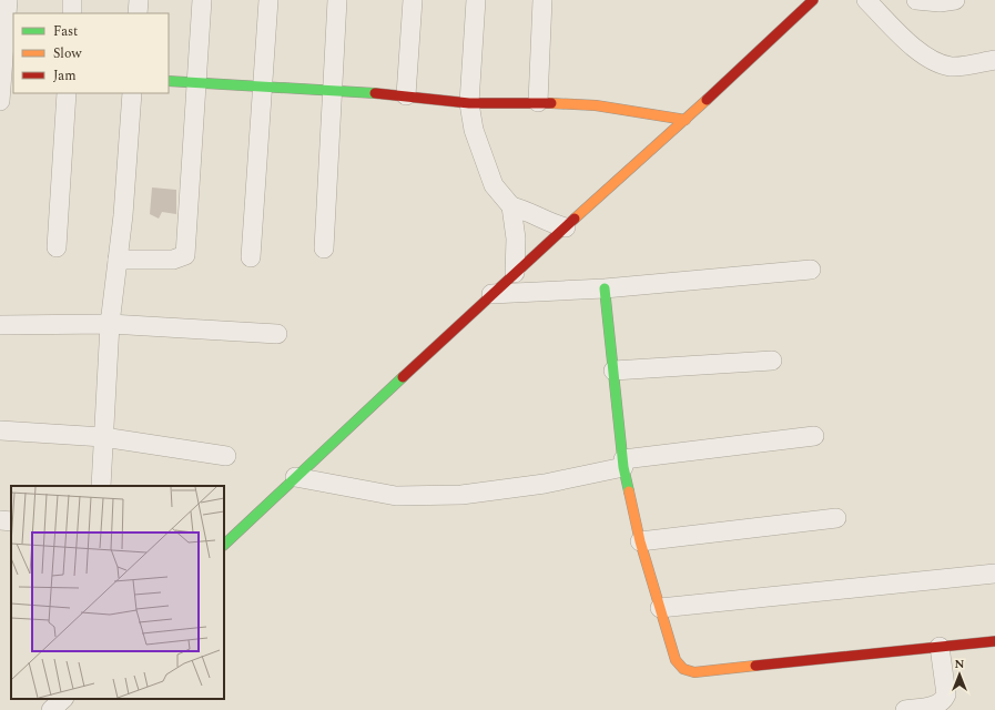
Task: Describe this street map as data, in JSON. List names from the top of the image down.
{
  "legend": ["Fast", "Slow", "Jam"],
  "north": "top"
}
